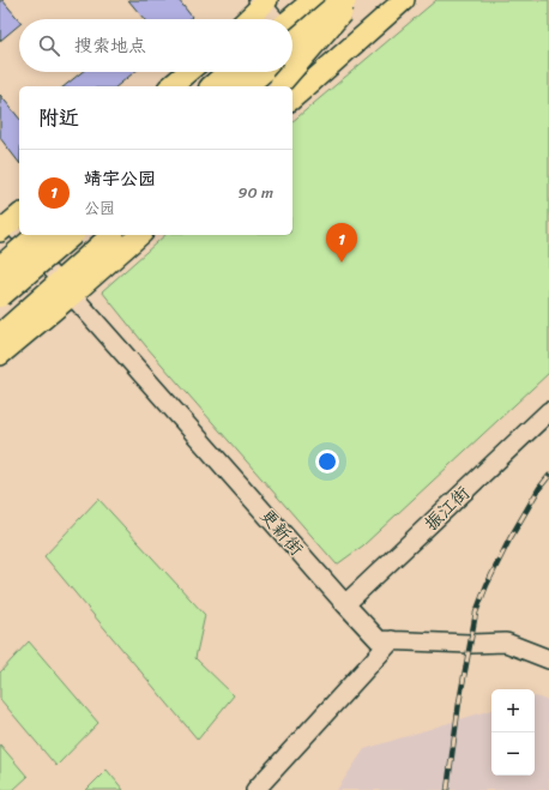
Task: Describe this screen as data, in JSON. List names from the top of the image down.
{
  "streets": {
    "street": ["振江街", "更新街"]
  },
  "crossings": [
    ["振江街", "更新街"]
  ],
  "page": {
    "search": "搜索地点",
    "heading": "附近",
    "list": [
      {
        "mark": "1",
        "name": "靖宇公园",
        "note": "公园",
        "value": "90 m"
      }
    ],
    "pins": "1",
    "map_buttons": ["+", "−"]
  }
}
